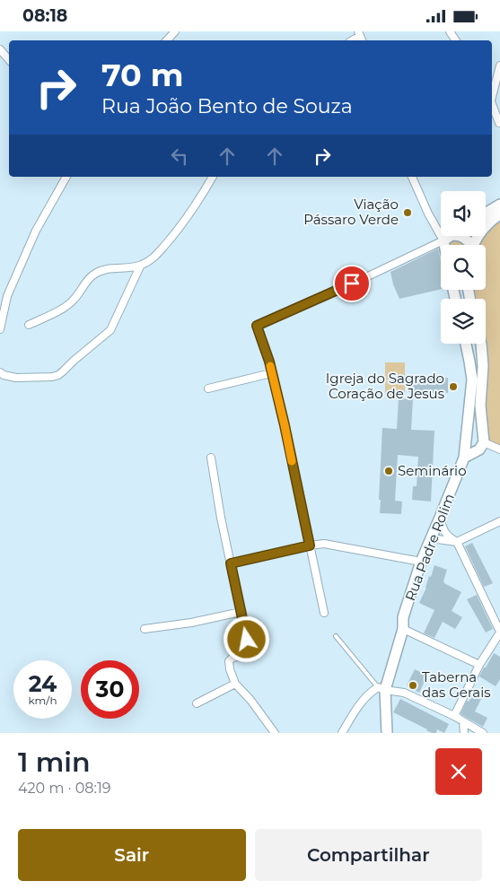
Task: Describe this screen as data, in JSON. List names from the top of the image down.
{
  "streets": {
    "street": ["Rua Padre Rolim"]
  },
  "places": [
    "Viação Pássaro Verde",
    "Igreja do Sagrado Coração de Jesus",
    "Seminário",
    "Taberna das Gerais"
  ],
  "page": {
    "status": "08:18",
    "turn": ["70 m", "Rua João Bento de Souza"],
    "speed": "24 km/h",
    "limit": "30",
    "heading": ["1 min", "420 m · 08:19"],
    "buttons": ["Sair", "Compartilhar"]
  }
}
